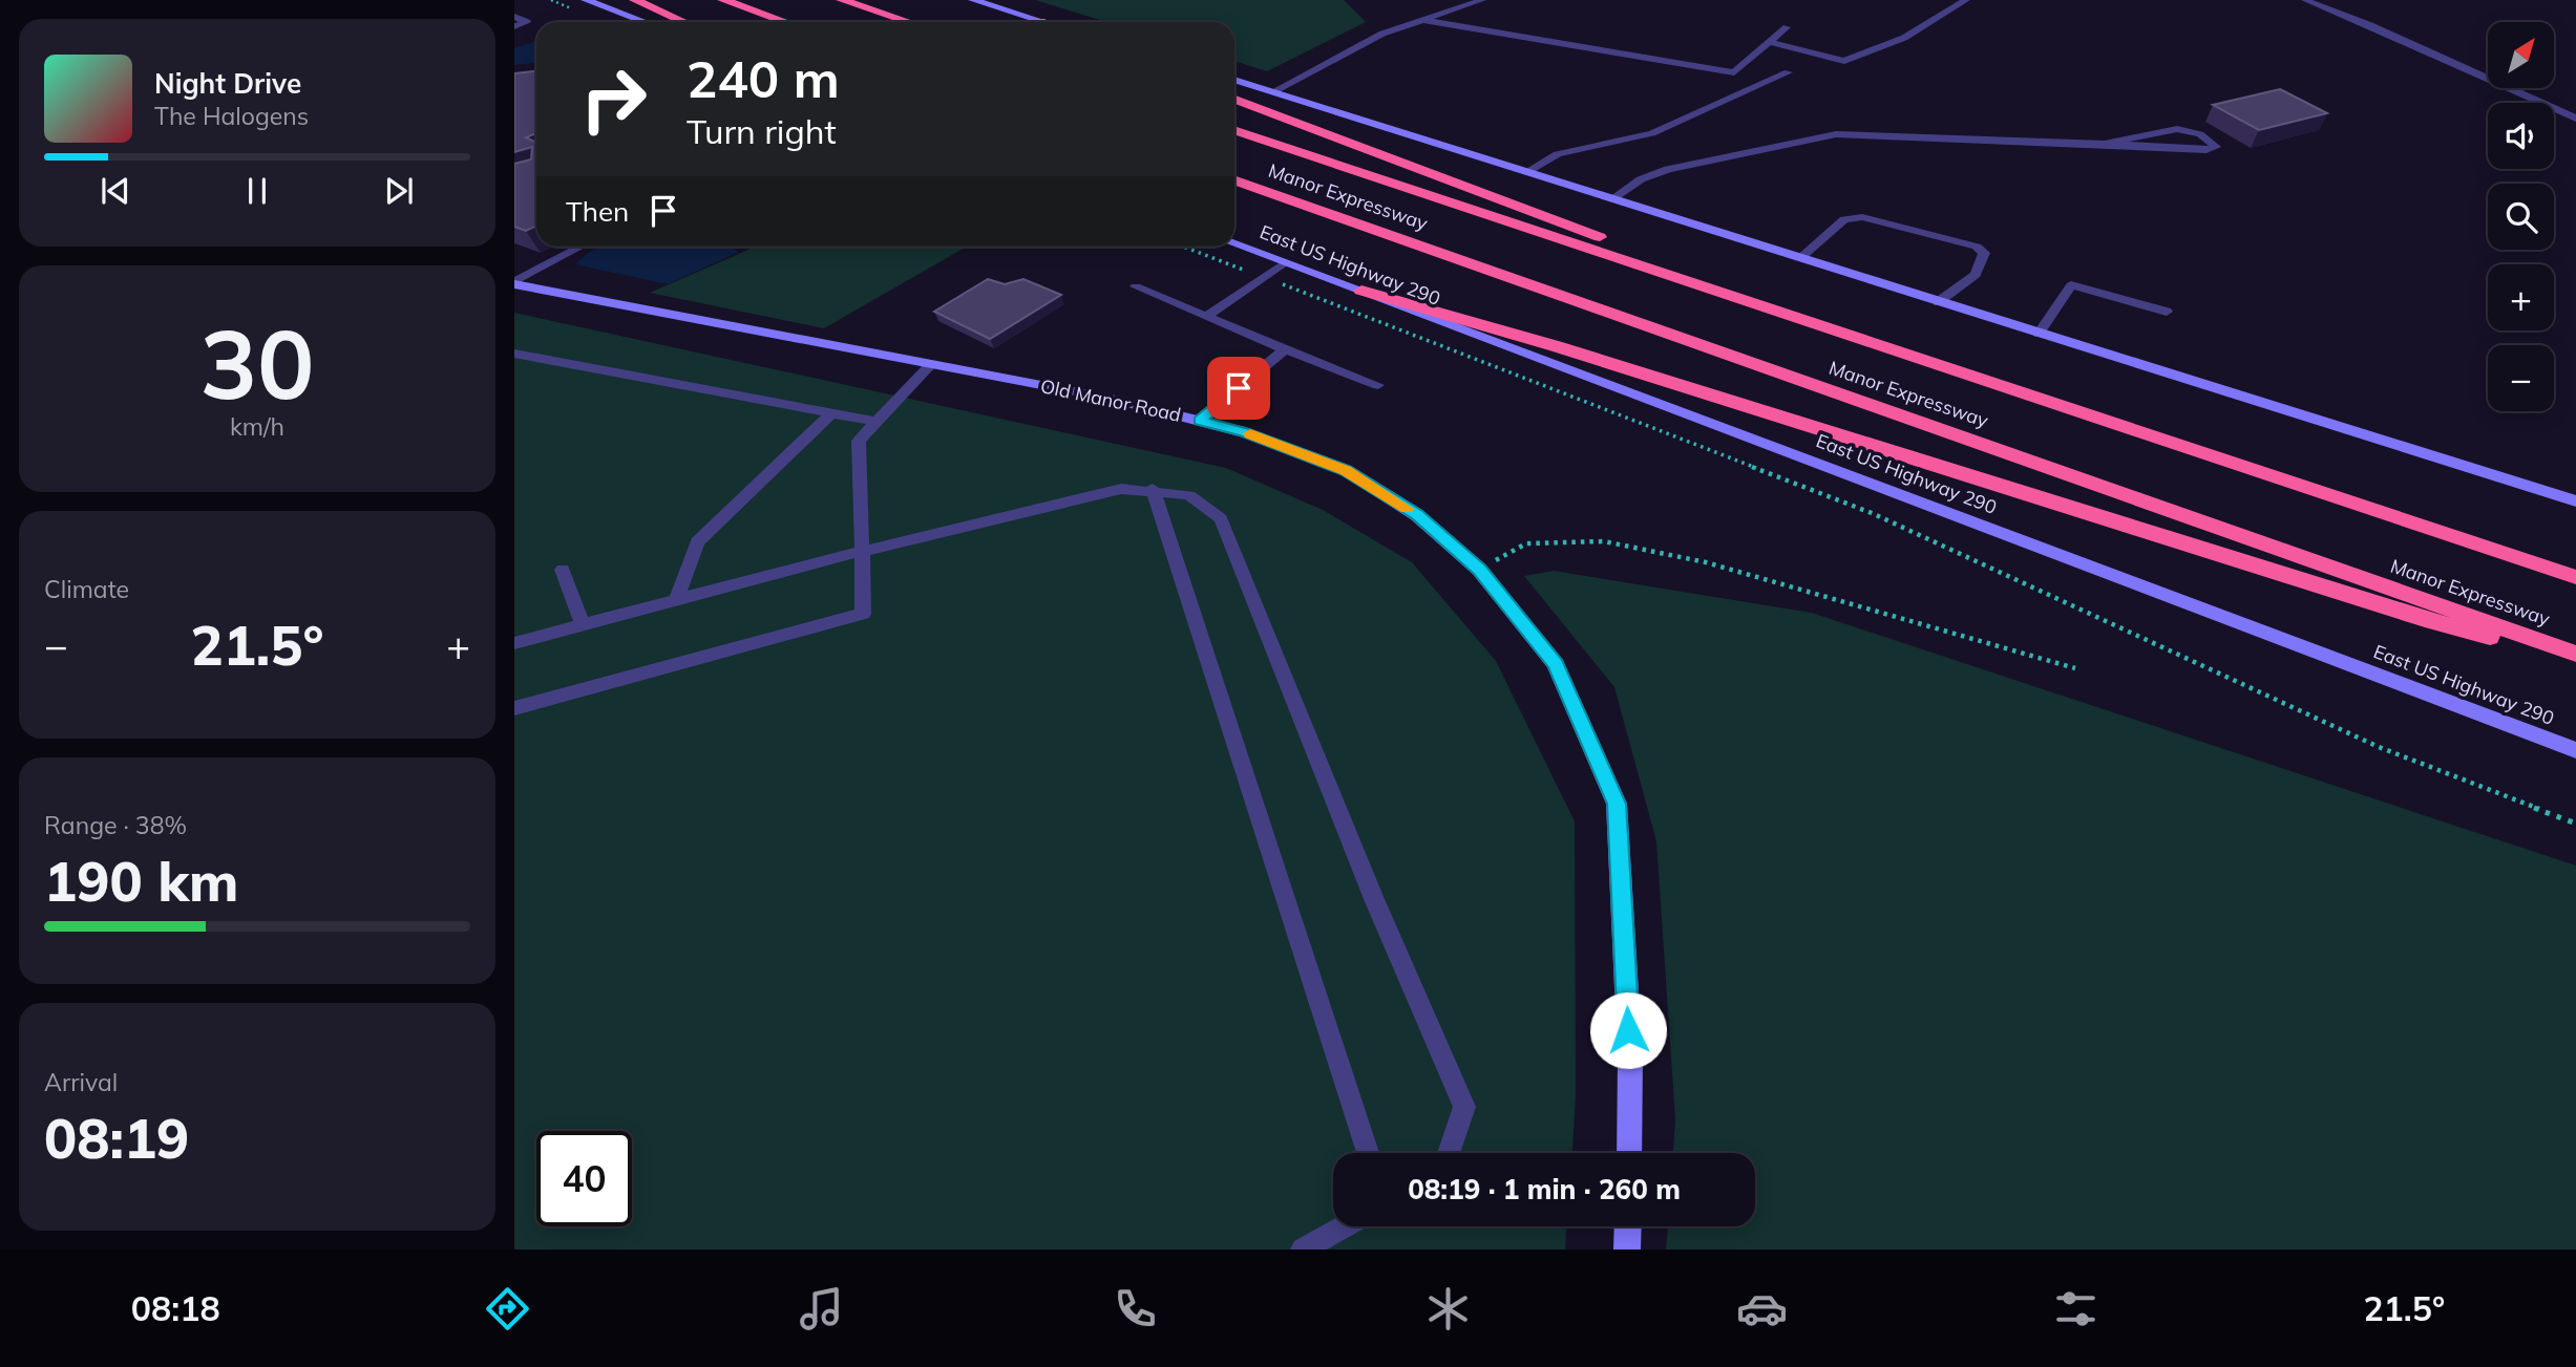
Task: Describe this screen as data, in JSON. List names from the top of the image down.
{
  "streets": {
    "highway": ["Manor Expressway"],
    "main road": ["East US Highway 290", "Old Manor Road"]
  },
  "north": "top right",
  "page": {
    "map_buttons": ["+", "−"],
    "turn": ["240 m", "Turn right"],
    "song": ["Night Drive", "The Halogens"],
    "then": "Then",
    "tile": [
      ["30", "km/h"],
      "Climate",
      ["Range · 38%", "190 km"],
      ["Arrival", "08:19"]
    ],
    "heat": ["−", "21.5°", "+"],
    "limit": "40",
    "trip": "08:19 · 1 min · 260 m",
    "tabs": ["08:18", "21.5°"]
  }
}
